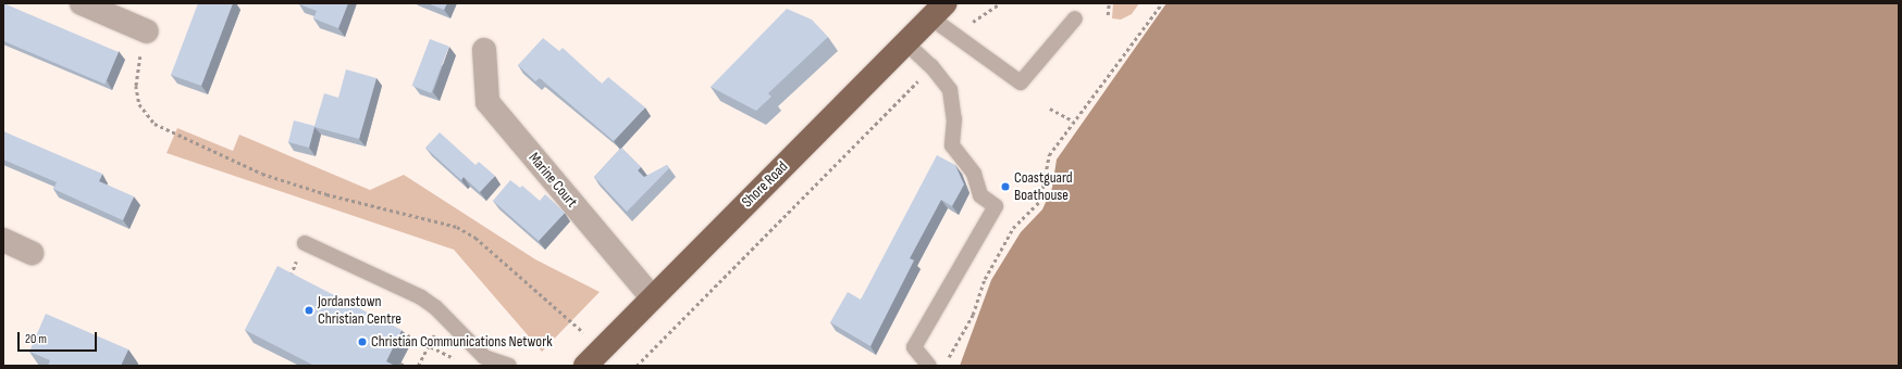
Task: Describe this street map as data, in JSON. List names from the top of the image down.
{
  "streets": {
    "highway": ["Shore Road"],
    "street": ["Marine Court"]
  },
  "crossings": [
    ["Marine Court", "Shore Road"]
  ],
  "places": ["Coastguard Boathouse", "Jordanstown Christian Centre", "Christian Communications Network"],
  "scale_bar": "20 m"
}
